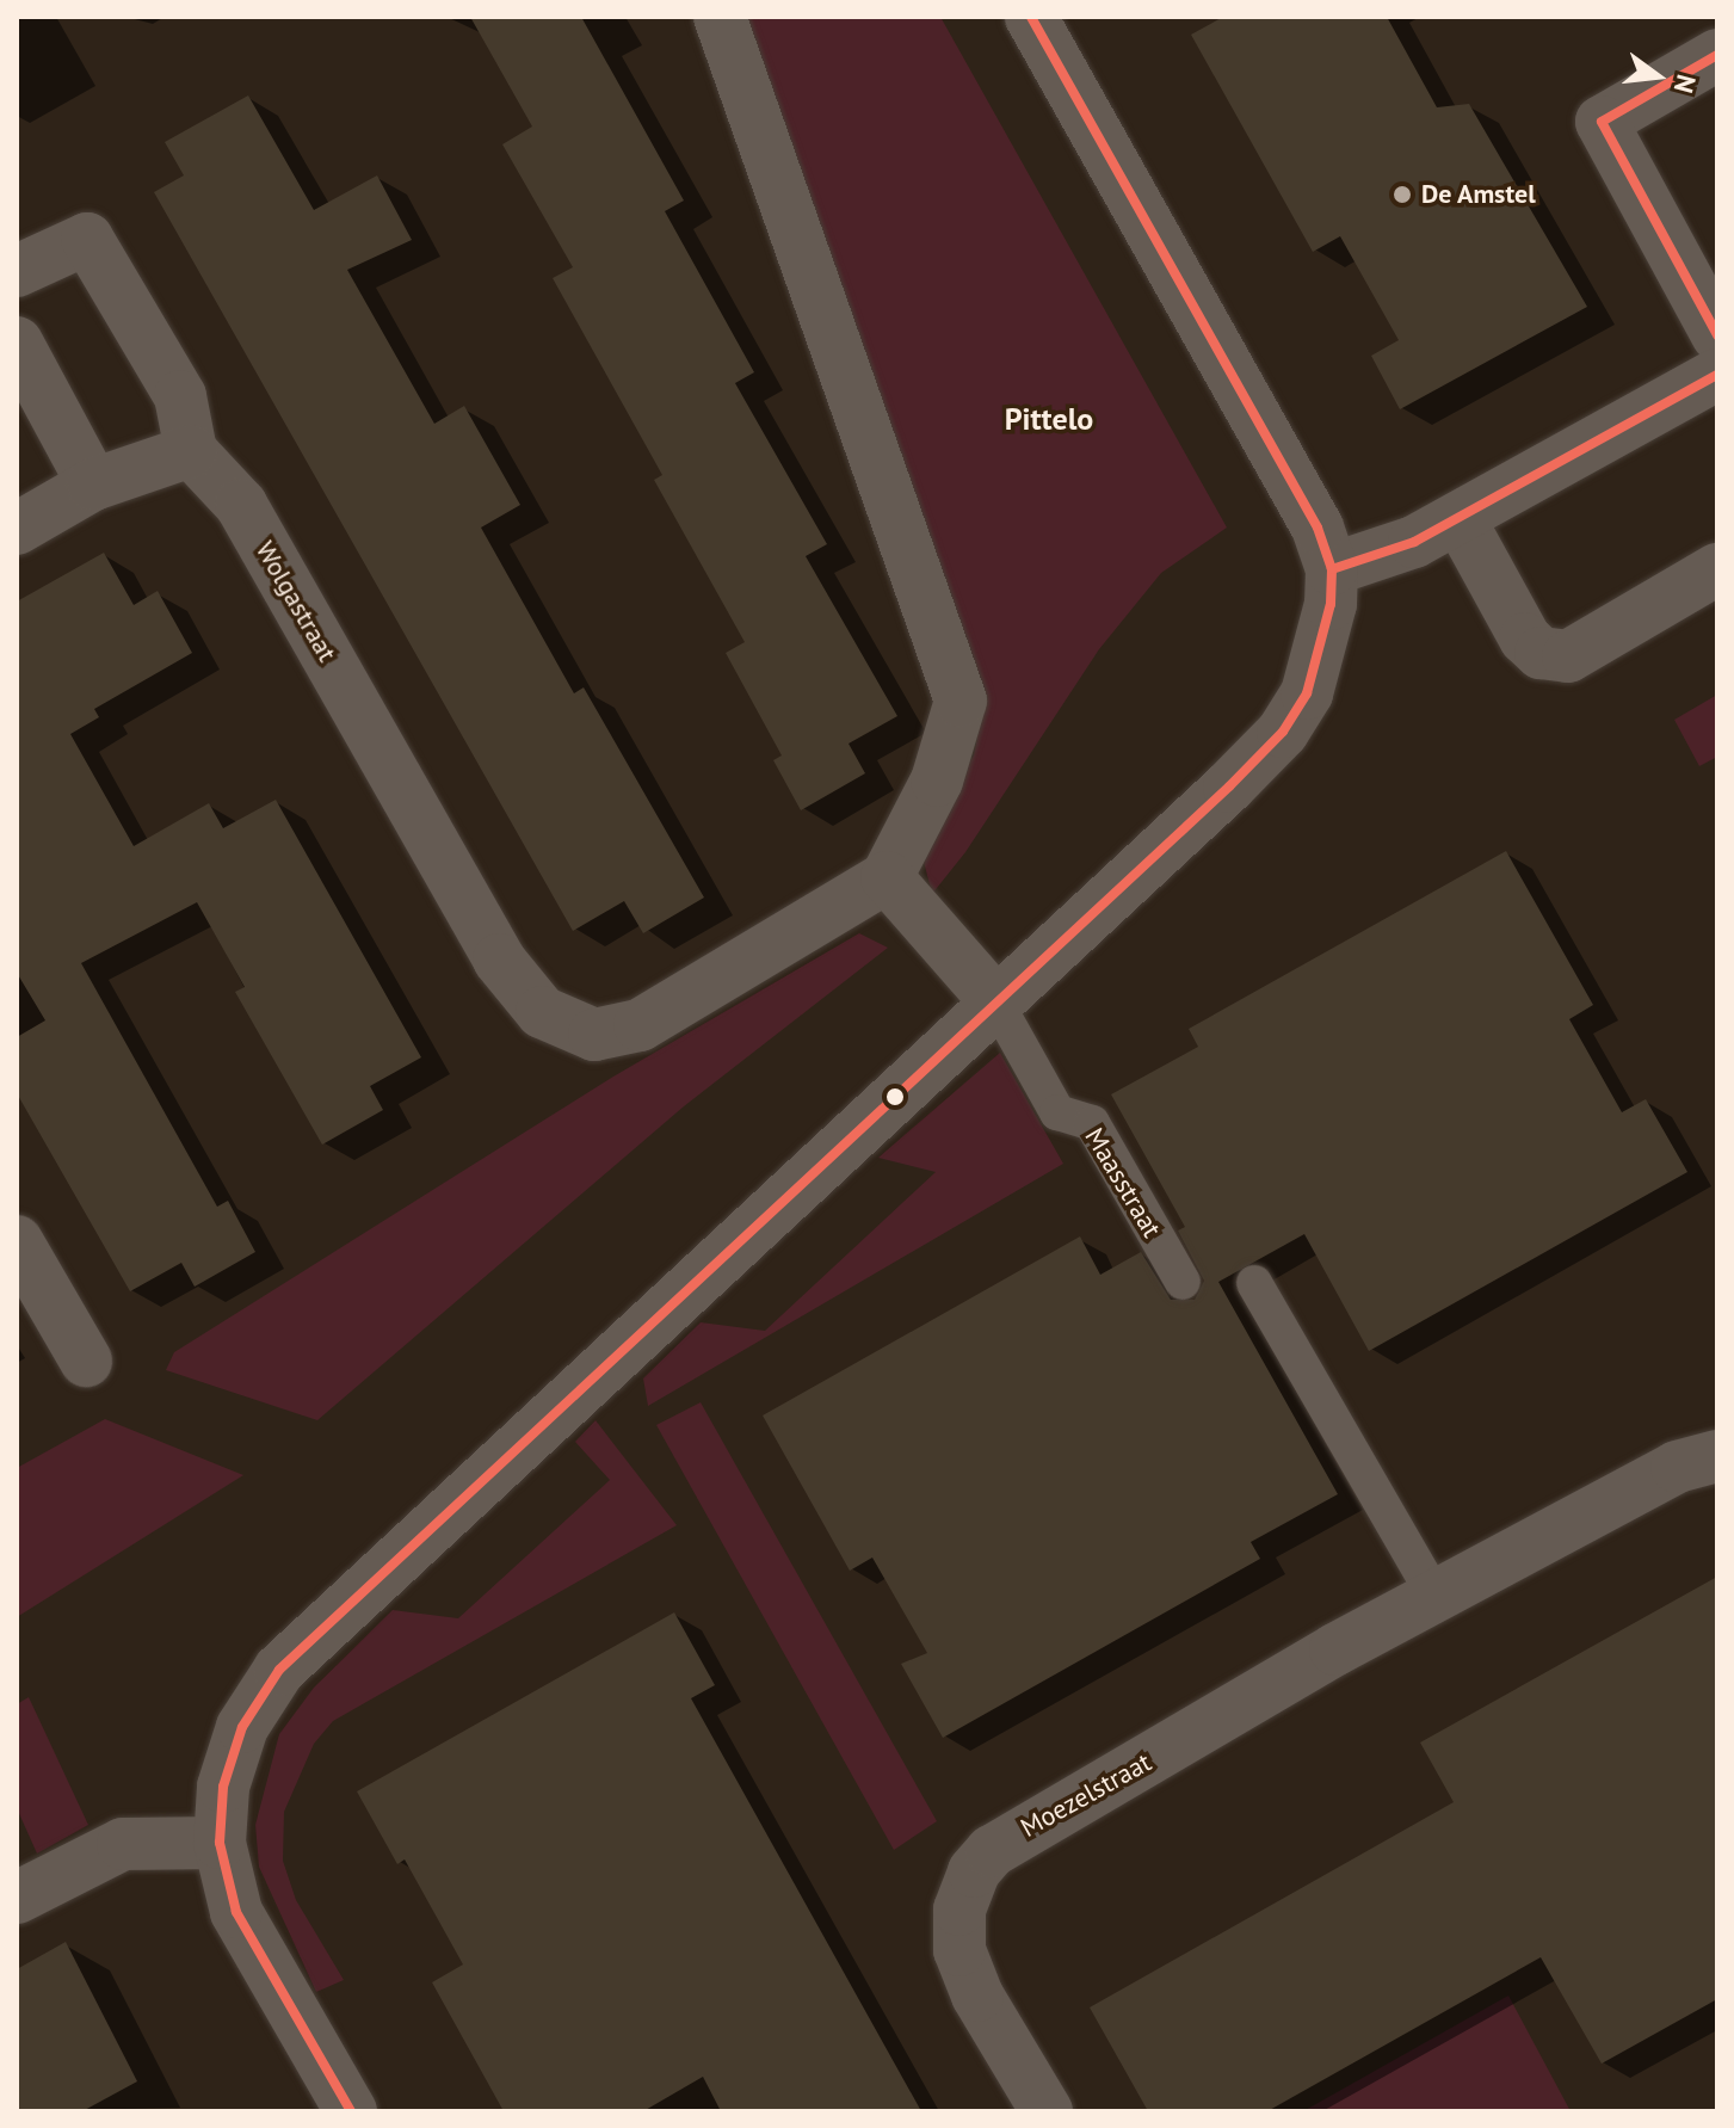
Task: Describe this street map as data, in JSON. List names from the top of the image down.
{
  "streets": {
    "street": ["Wolgastraat", "Moezelstraat"],
    "lane": ["Maasstraat"]
  },
  "districts": ["Pittelo"],
  "places": ["De Amstel"],
  "north": "right"
}
